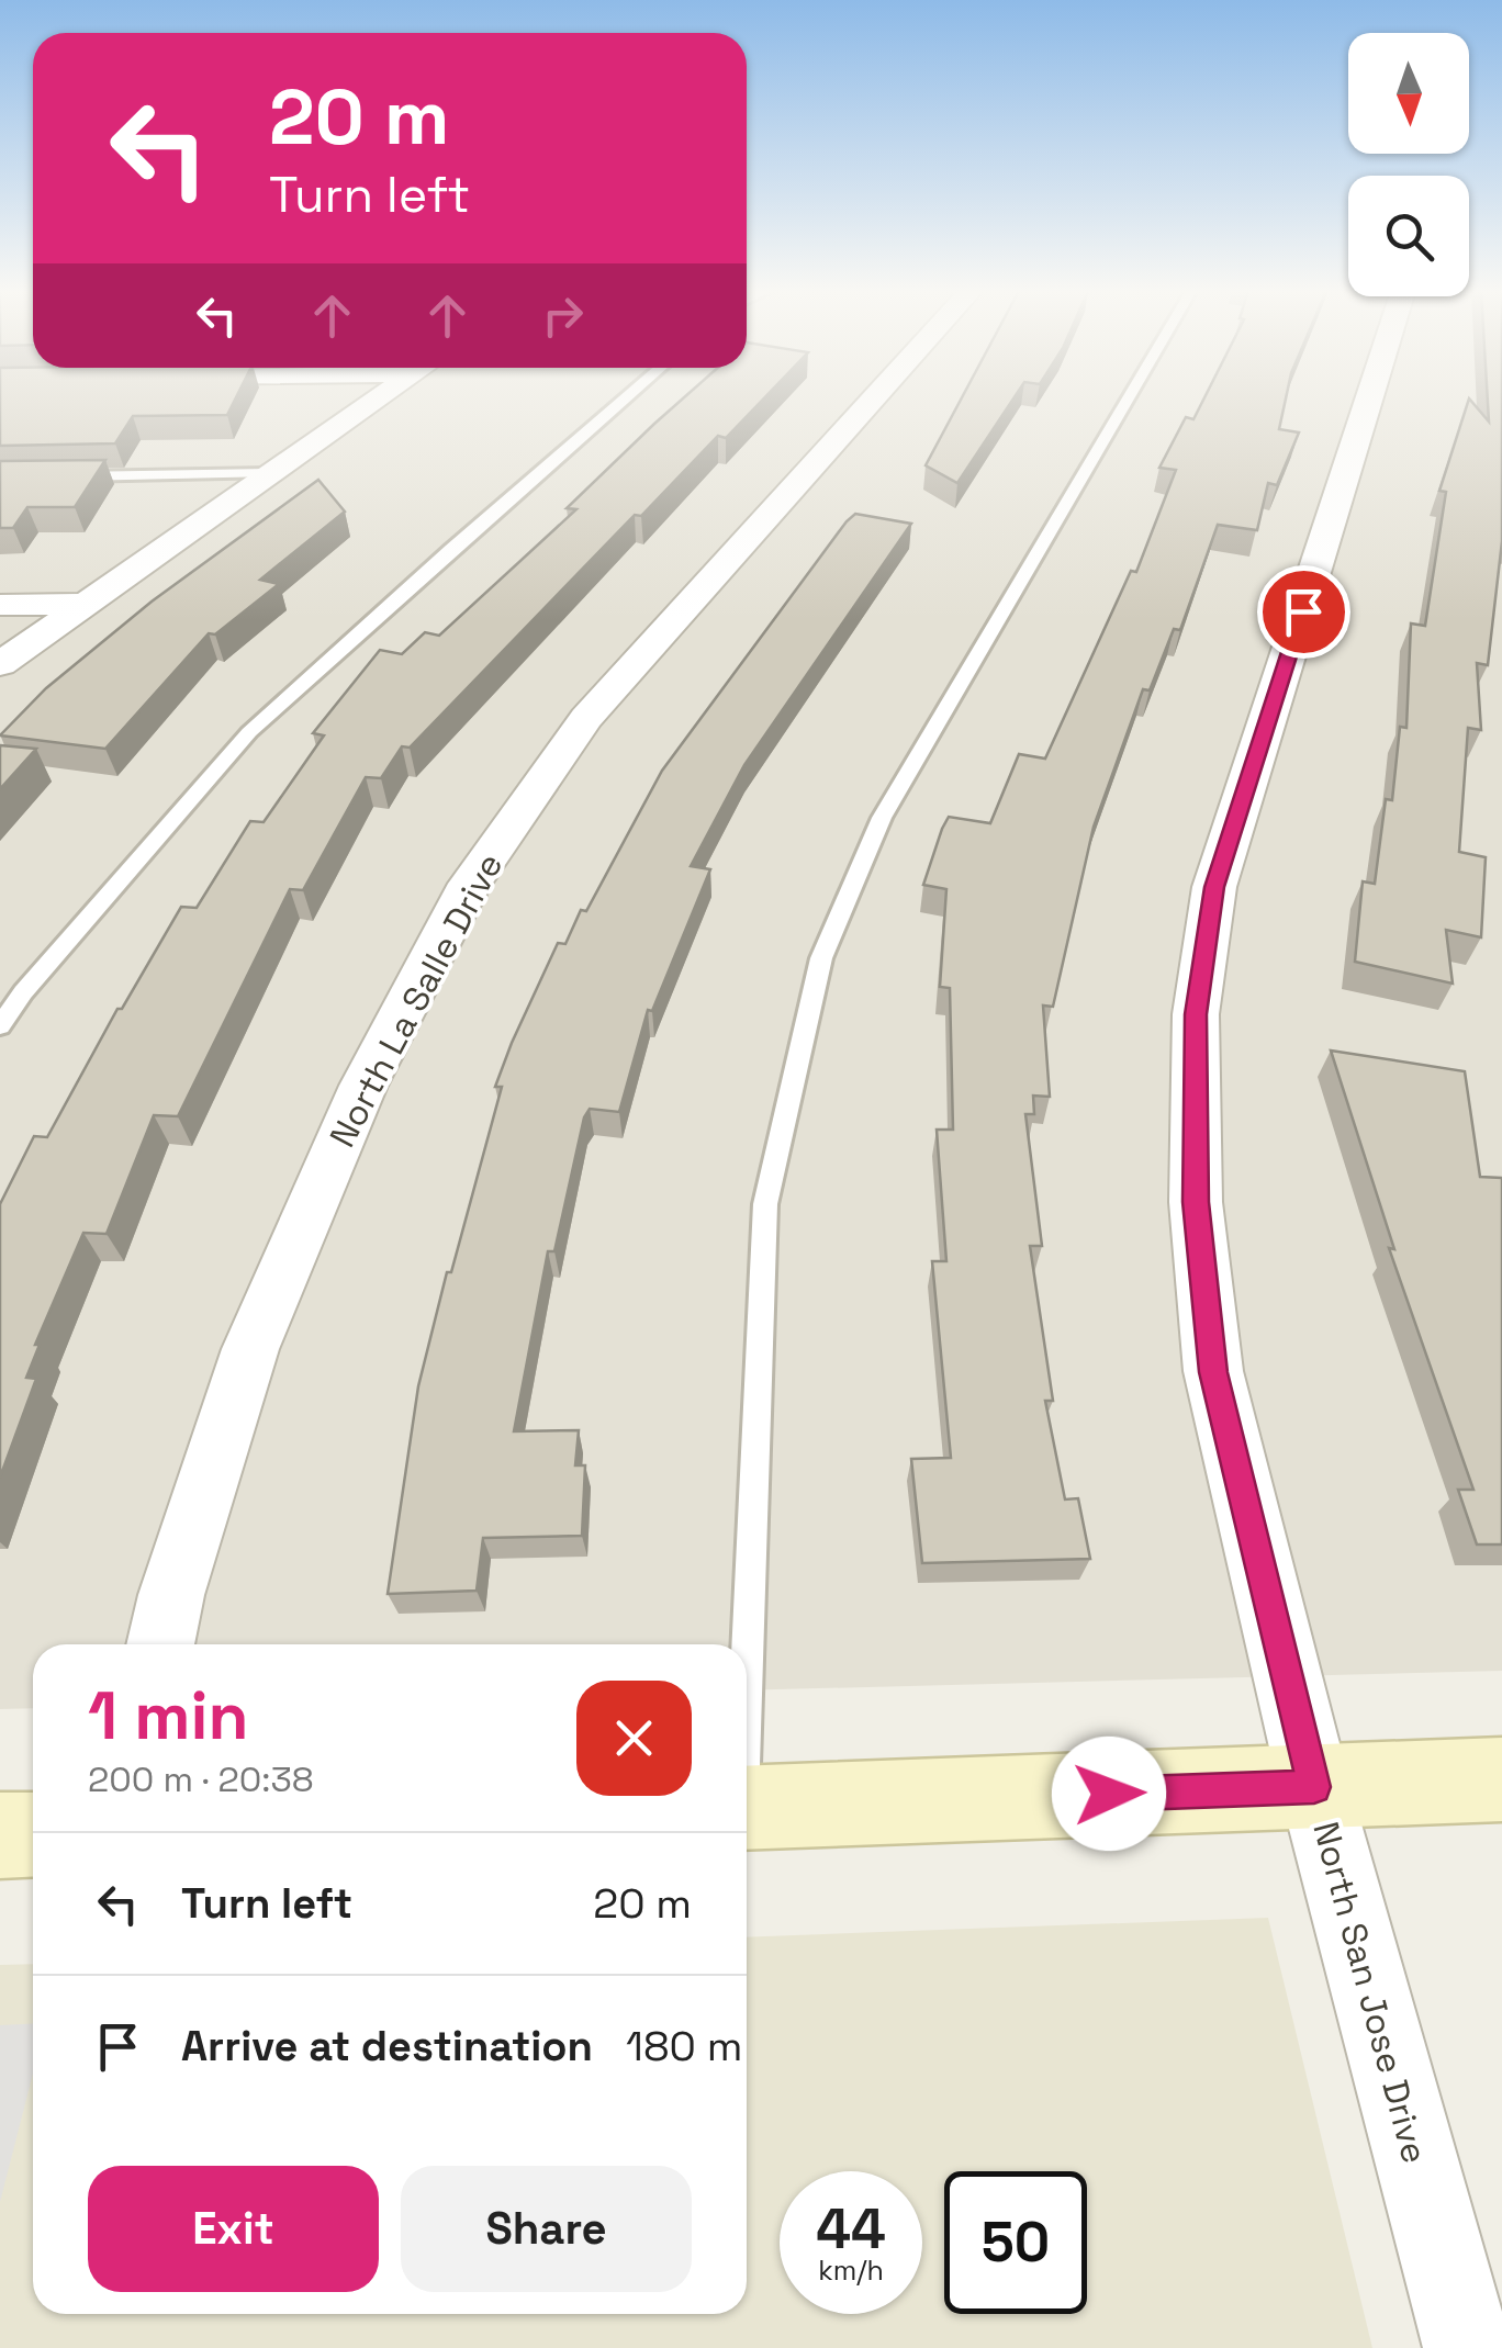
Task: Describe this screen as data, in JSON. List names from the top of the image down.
{
  "streets": {
    "street": ["North La Salle Drive", "North San Jose Drive"]
  },
  "north": "bottom",
  "page": {
    "turn": ["20 m", "Turn left"],
    "heading": ["1 min", "200 m · 20:38"],
    "list": [
      {
        "name": "Turn left",
        "value": "20 m"
      },
      {
        "name": "Arrive at destination",
        "value": "180 m"
      }
    ],
    "buttons": ["Exit", "Share"],
    "speed": "44 km/h",
    "limit": "50"
  }
}
